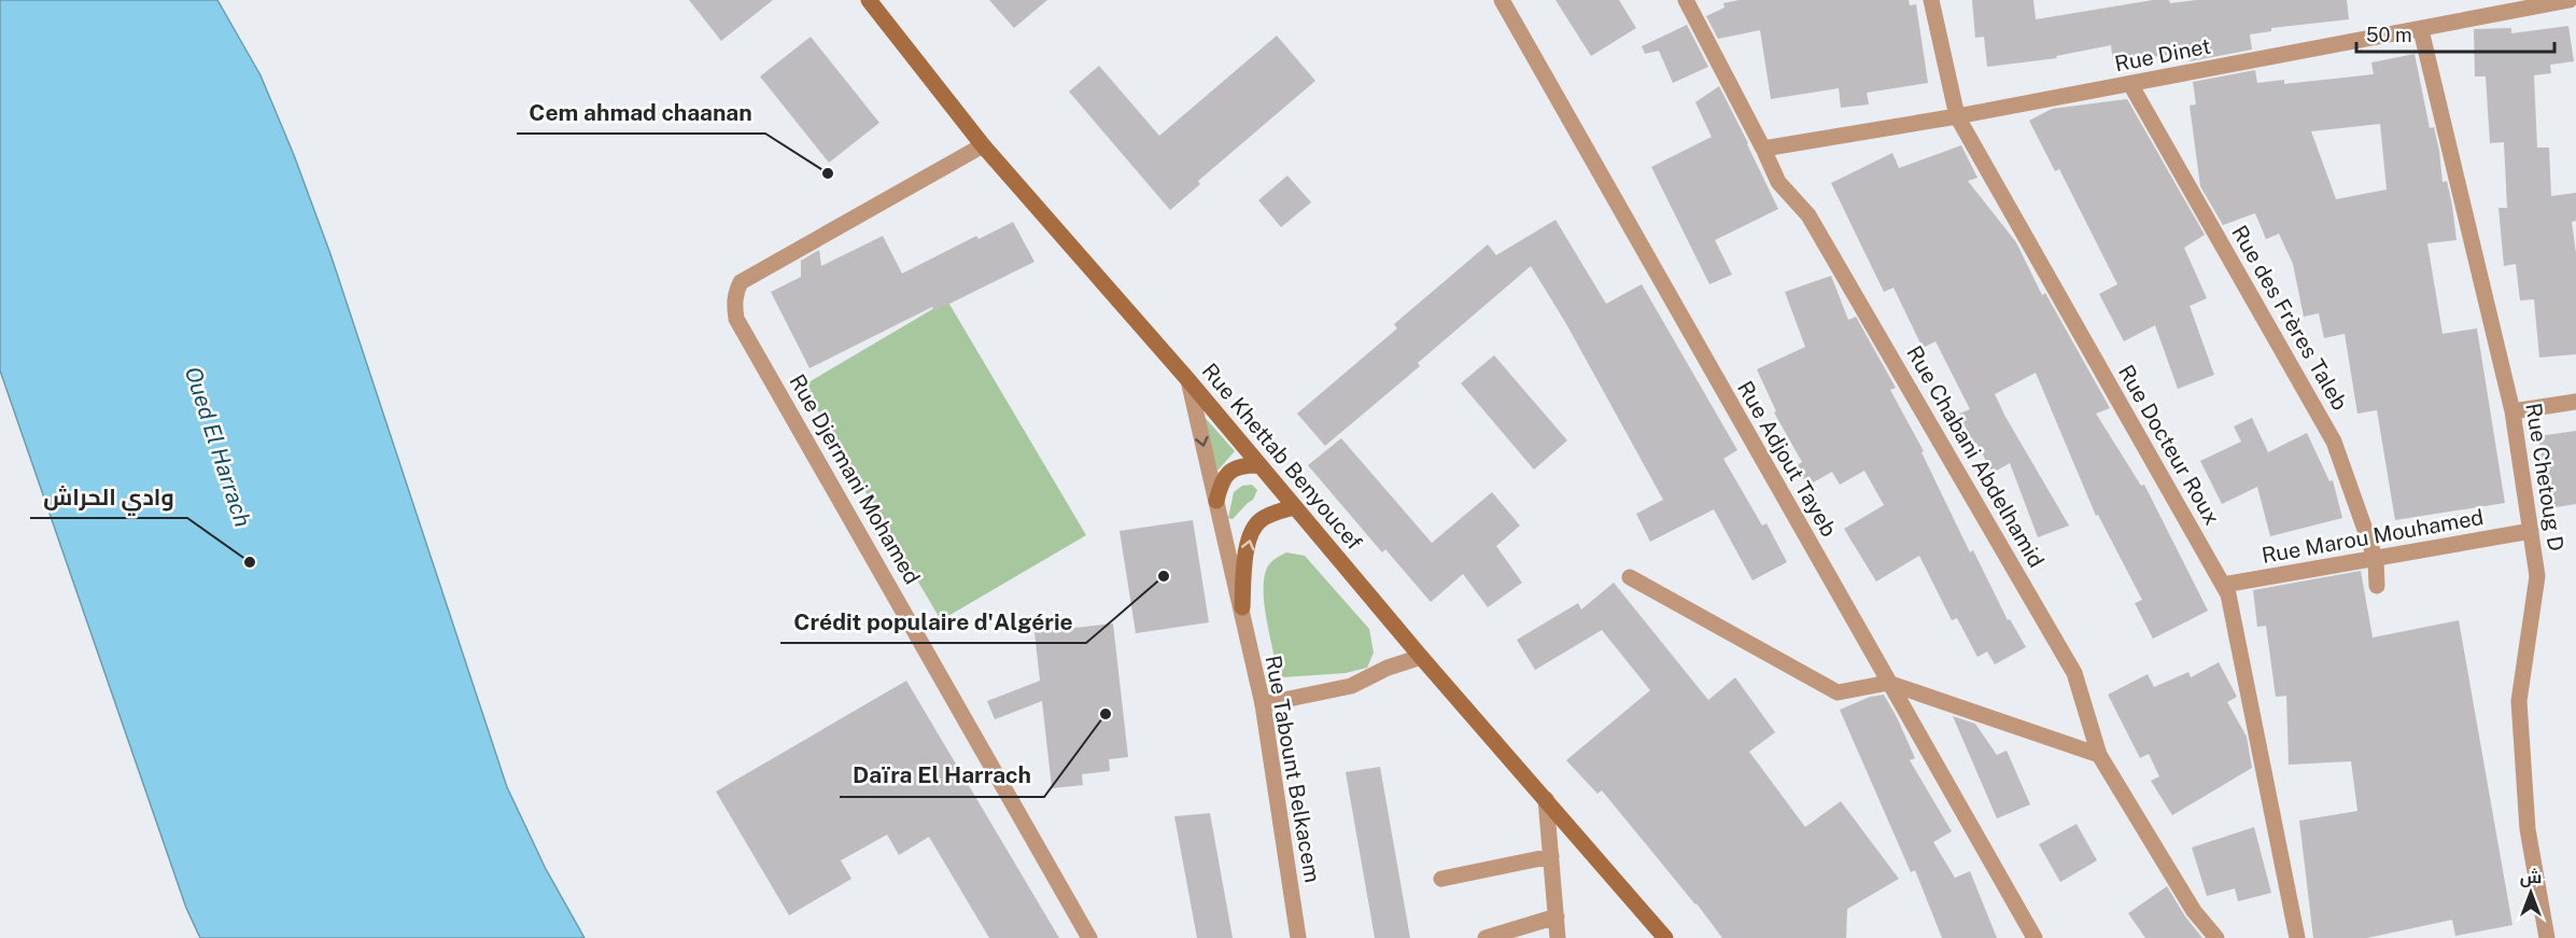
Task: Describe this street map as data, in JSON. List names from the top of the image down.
{
  "streets": {
    "main road": ["Rue Khettab Benyoucef"],
    "street": [
      "Rue Dinet",
      "Rue des Frères Taleb",
      "Rue Docteur Roux",
      "Rue Chabani Abdelhamid",
      "Rue Adjout Tayeb",
      "Rue Chetoug D",
      "Rue Djermani Mohamed",
      "Rue Marou Mouhamed",
      "Rue Tabount Belkacem"
    ]
  },
  "crossings": [
    ["Rue Dinet", "Rue des Frères Taleb"],
    ["Rue Dinet", "Rue Docteur Roux"],
    ["Rue Dinet", "Rue Chabani Abdelhamid"],
    ["Rue Dinet", "Rue Chetoug D"],
    ["Rue des Frères Taleb", "Rue Marou Mouhamed"],
    ["Rue Docteur Roux", "Rue Marou Mouhamed"],
    ["Rue Khettab Benyoucef", "Rue Djermani Mohamed"],
    ["Rue Khettab Benyoucef", "Rue Tabount Belkacem"],
    ["Rue Chetoug D", "Rue Marou Mouhamed"]
  ],
  "water": ["Oued El Harrach"],
  "places": [
    "Cem ahmad chaanan",
    "وادي الحراش",
    "Crédit populaire d'Algérie",
    "Daïra El Harrach"
  ],
  "scale_bar": "50 m",
  "north": "top"
}
